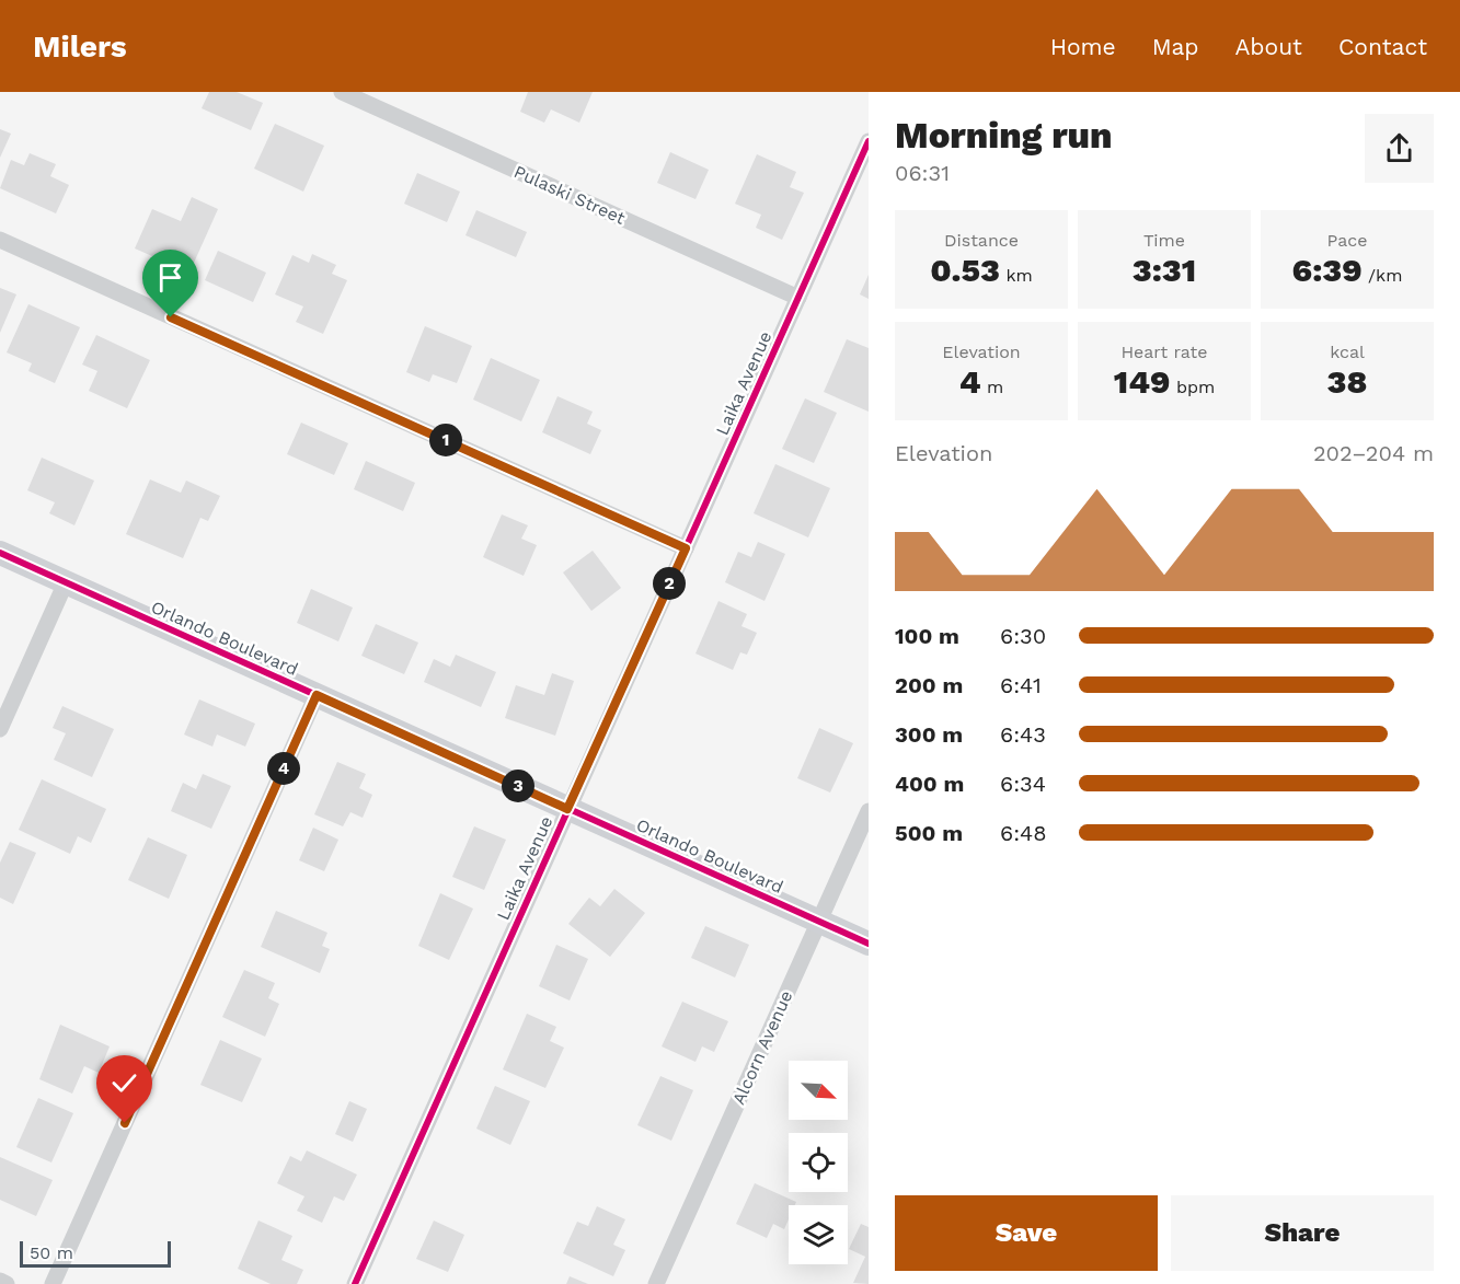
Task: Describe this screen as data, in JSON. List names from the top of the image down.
{
  "streets": {
    "street": [
      "Pulaski Street",
      "Laika Avenue",
      "Orlando Boulevard",
      "Alcorn Avenue"
    ]
  },
  "crossings": [
    ["Pulaski Street", "Laika Avenue"],
    ["Laika Avenue", "Orlando Boulevard"],
    ["Orlando Boulevard", "Alcorn Avenue"]
  ],
  "scale_bar": "50 m",
  "north": "bottom right",
  "page": {
    "header": "Milers",
    "nav": [
      "Home",
      "Map",
      "About",
      "Contact"
    ],
    "heading": ["Morning run", "06:31"],
    "stats": [
      ["Distance", "0.53 km"],
      ["Time", "3:31"],
      ["Pace", "6:39 /km"],
      ["Elevation", "4 m"],
      ["Heart rate", "149 bpm"],
      ["kcal", "38"]
    ],
    "pins": [
      "1",
      "2",
      "4",
      "3"
    ],
    "chart": ["Elevation", "202–204 m"],
    "list": [
      {
        "name": "100 m",
        "note": "6:30"
      },
      {
        "name": "200 m",
        "note": "6:41"
      },
      {
        "name": "300 m",
        "note": "6:43"
      },
      {
        "name": "400 m",
        "note": "6:34"
      },
      {
        "name": "500 m",
        "note": "6:48"
      }
    ],
    "buttons": ["Save", "Share"],
    "scale": "50 m"
  }
}
